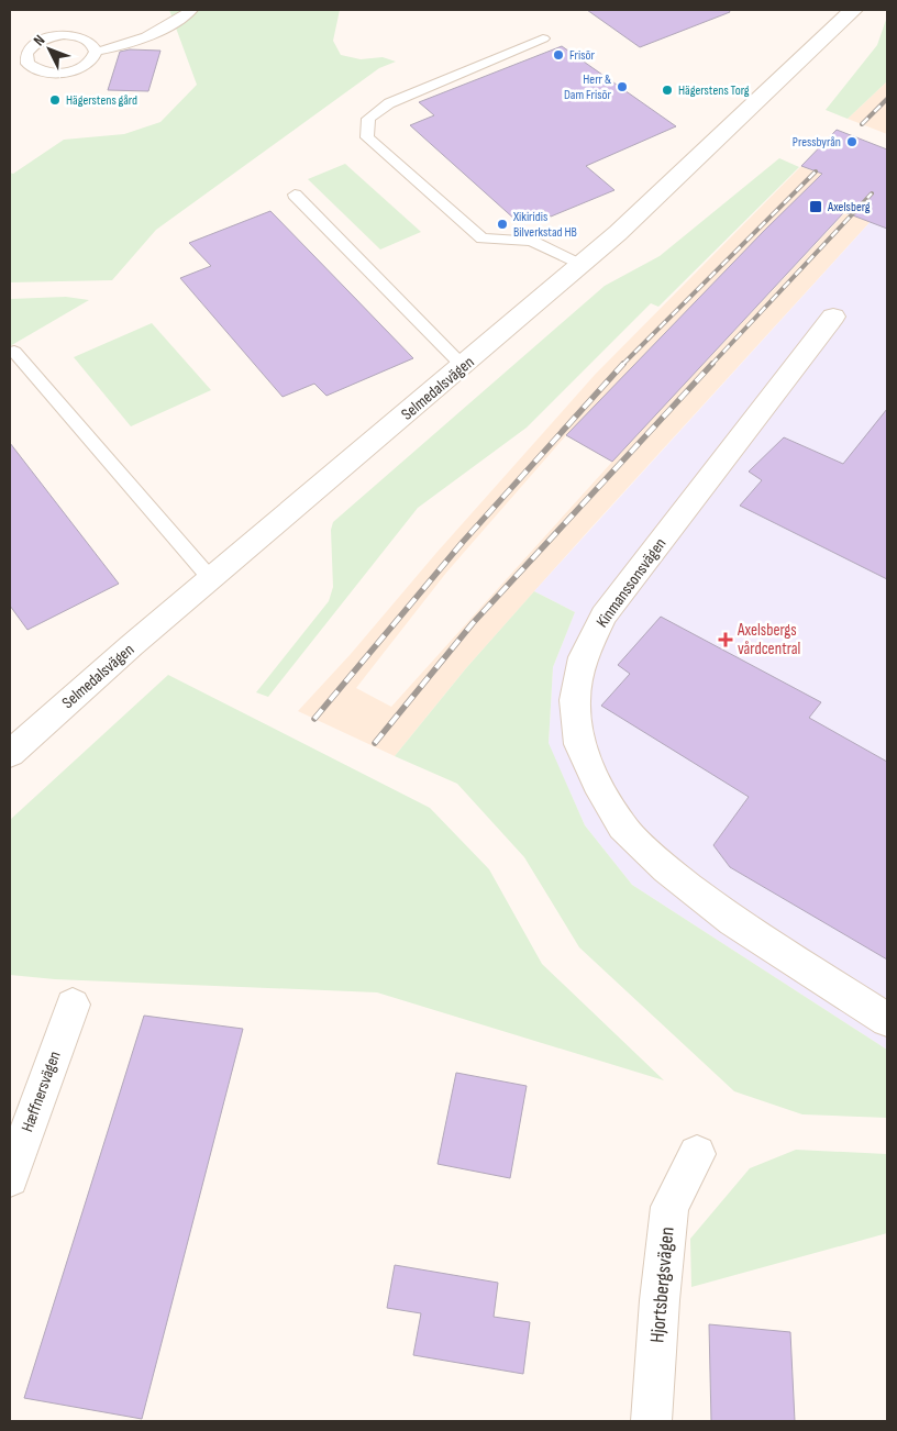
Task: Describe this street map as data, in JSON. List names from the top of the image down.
{
  "streets": {
    "street": [
      "Selmedalsvägen",
      "Kinmanssonsvägen",
      "Hæffnersvägen",
      "Hjortsbergsvägen"
    ]
  },
  "places": {
    "other": [
      "Frisör",
      "Herr & Dam Frisör",
      "Hägerstens Torg",
      "Hägerstens gård",
      "Pressbyrån",
      "Xikiridis Bilverkstad HB"
    ],
    "transit": ["Axelsberg"],
    "health": ["Axelsbergs vårdcentral"]
  },
  "north": "top left"
}
